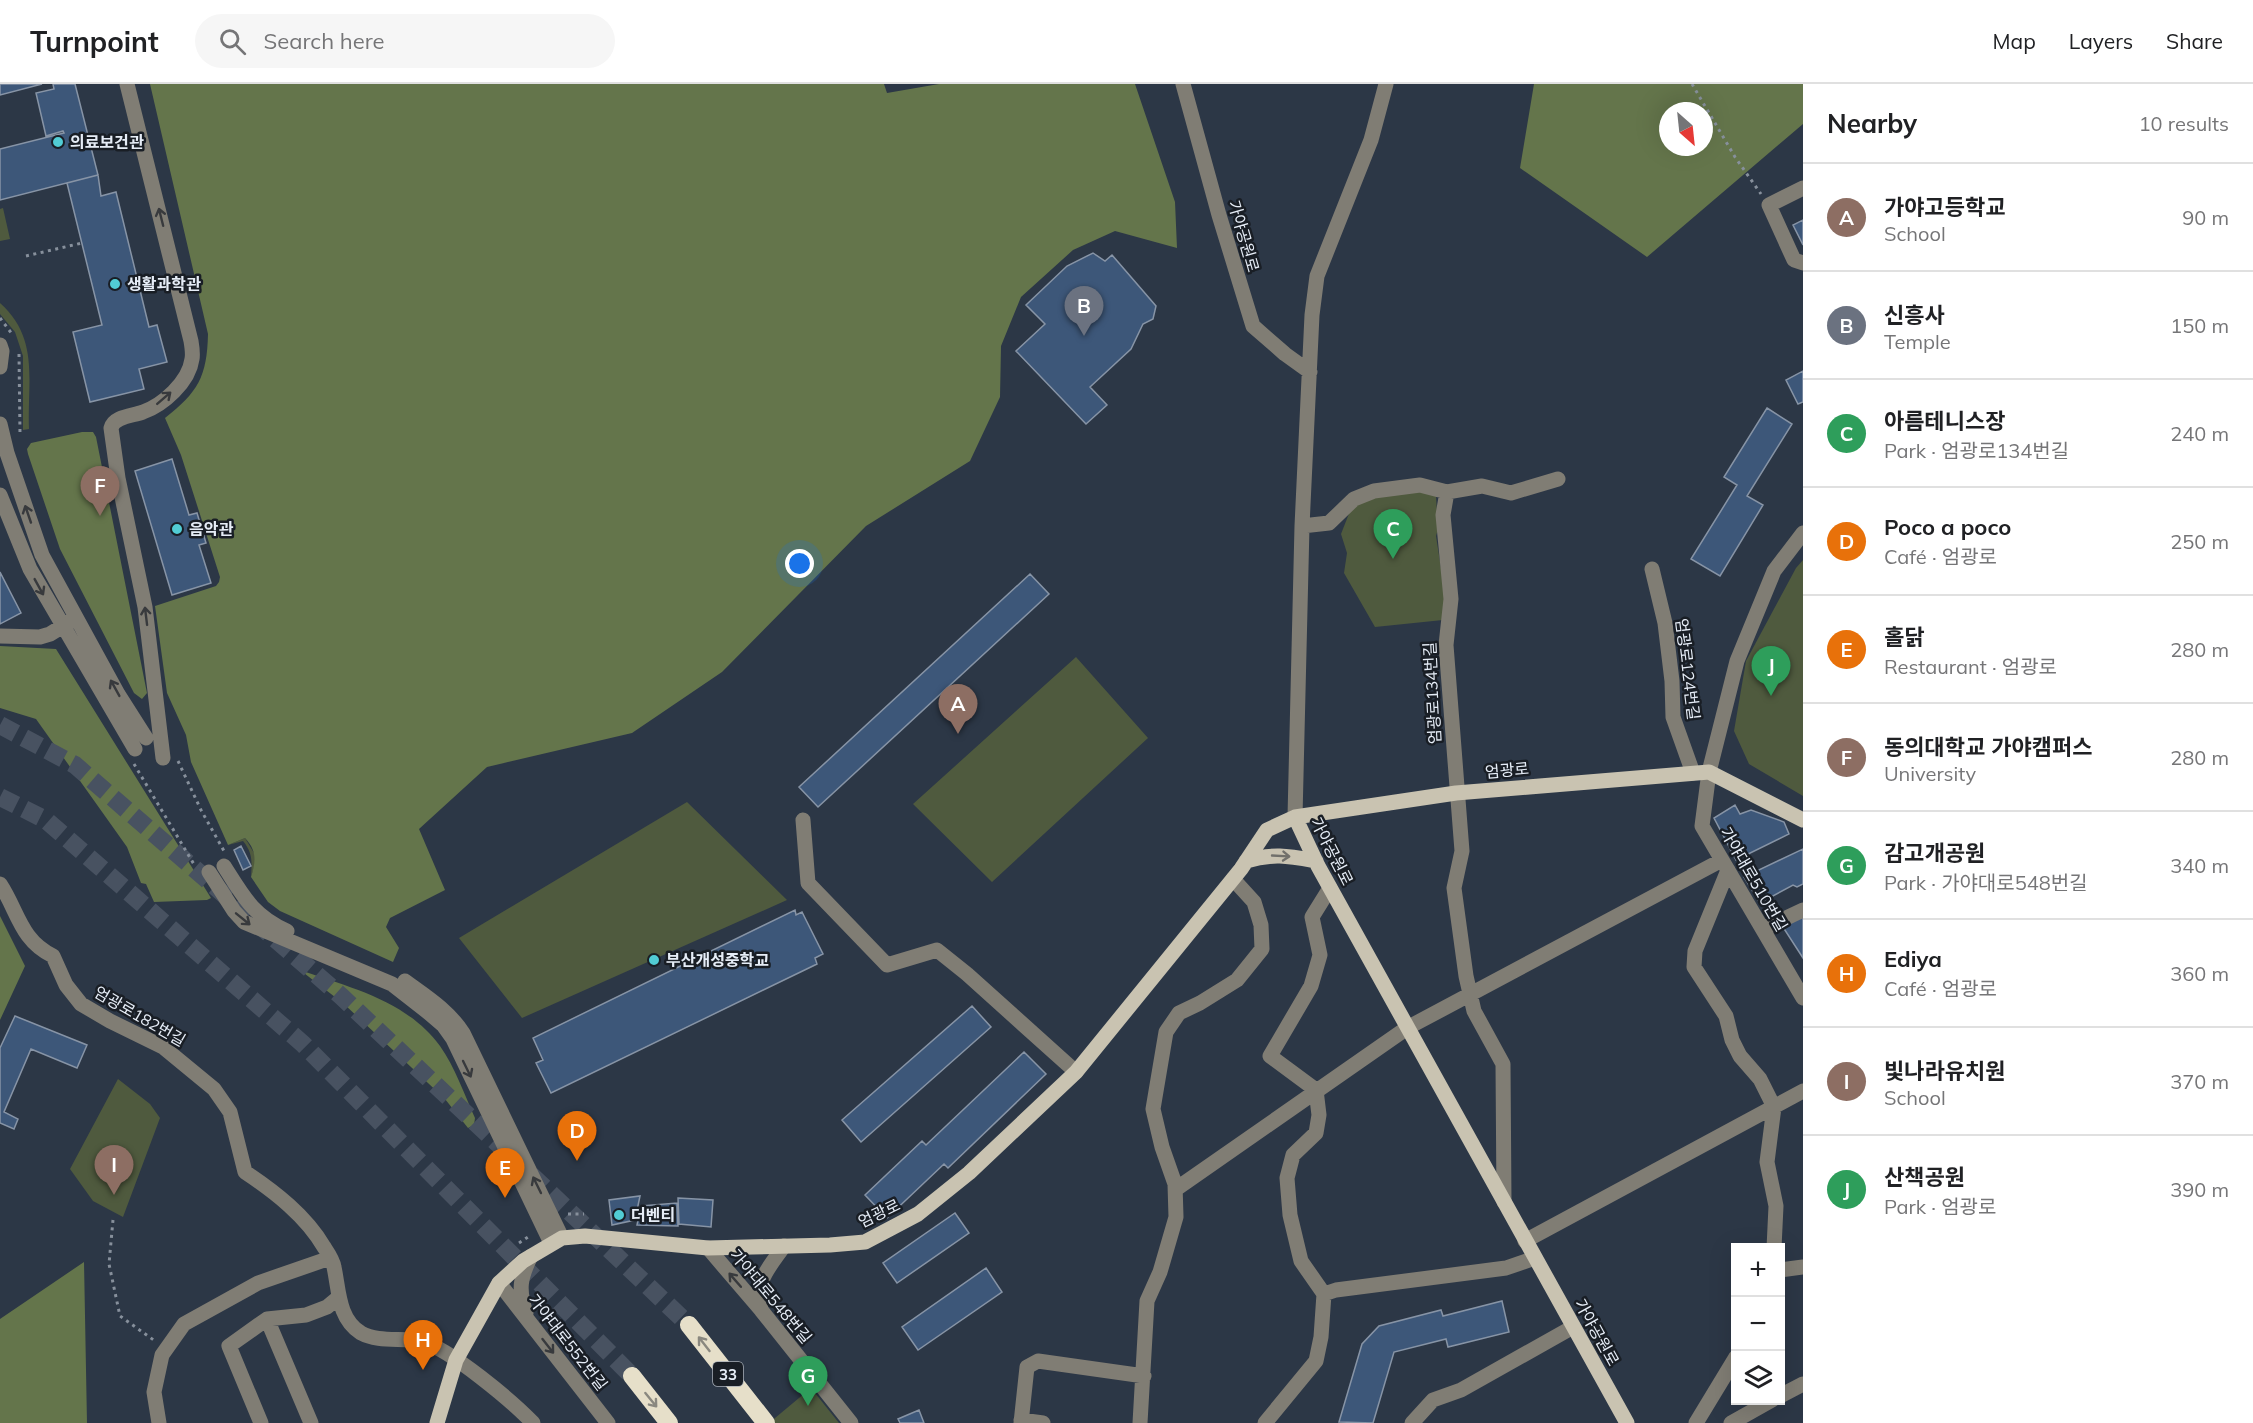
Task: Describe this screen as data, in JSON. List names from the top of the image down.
{
  "streets": {
    "highway": ["33"],
    "main road": ["가야공원로", "엄광로"],
    "street": [
      "엄광로124번길",
      "엄광로134번길",
      "가야대로510번길",
      "엄광로182번길",
      "가야대로548번길",
      "가야대로552번길"
    ]
  },
  "crossings": [
    ["가야공원로", "엄광로134번길"],
    ["가야공원로", "엄광로"],
    ["엄광로124번길", "엄광로"],
    ["엄광로134번길", "엄광로"],
    ["엄광로", "가야대로510번길"],
    ["엄광로", "엄광로182번길"],
    ["엄광로", "가야대로548번길"],
    ["엄광로", "가야대로552번길"]
  ],
  "one_way": ["가야대로548번길"],
  "places": [
    "의료보건관",
    "생활과학관",
    "음악관",
    "부산개성중학교",
    "더벤티"
  ],
  "north": "bottom right",
  "page": {
    "header": "Turnpoint",
    "search": "Search here",
    "nav": ["Map", "Layers", "Share"],
    "heading": ["Nearby", "10 results"],
    "list": [
      {
        "mark": "A",
        "name": "가야고등학교",
        "note": "School",
        "value": "90 m"
      },
      {
        "mark": "B",
        "name": "신흥사",
        "note": "Temple",
        "value": "150 m"
      },
      {
        "mark": "C",
        "name": "아름테니스장",
        "note": "Park · 엄광로134번길",
        "value": "240 m"
      },
      {
        "mark": "D",
        "name": "Poco a poco",
        "note": "Café · 엄광로",
        "value": "250 m"
      },
      {
        "mark": "E",
        "name": "홀닭",
        "note": "Restaurant · 엄광로",
        "value": "280 m"
      },
      {
        "mark": "F",
        "name": "동의대학교 가야캠퍼스",
        "note": "University",
        "value": "280 m"
      },
      {
        "mark": "G",
        "name": "감고개공원",
        "note": "Park · 가야대로548번길",
        "value": "340 m"
      },
      {
        "mark": "H",
        "name": "Ediya",
        "note": "Café · 엄광로",
        "value": "360 m"
      },
      {
        "mark": "I",
        "name": "빛나라유치원",
        "note": "School",
        "value": "370 m"
      },
      {
        "mark": "J",
        "name": "산책공원",
        "note": "Park · 엄광로",
        "value": "390 m"
      }
    ],
    "pins": [
      "B",
      "F",
      "C",
      "J",
      "A",
      "D",
      "I",
      "E",
      "H",
      "G"
    ],
    "map_buttons": ["+", "−"]
  }
}
